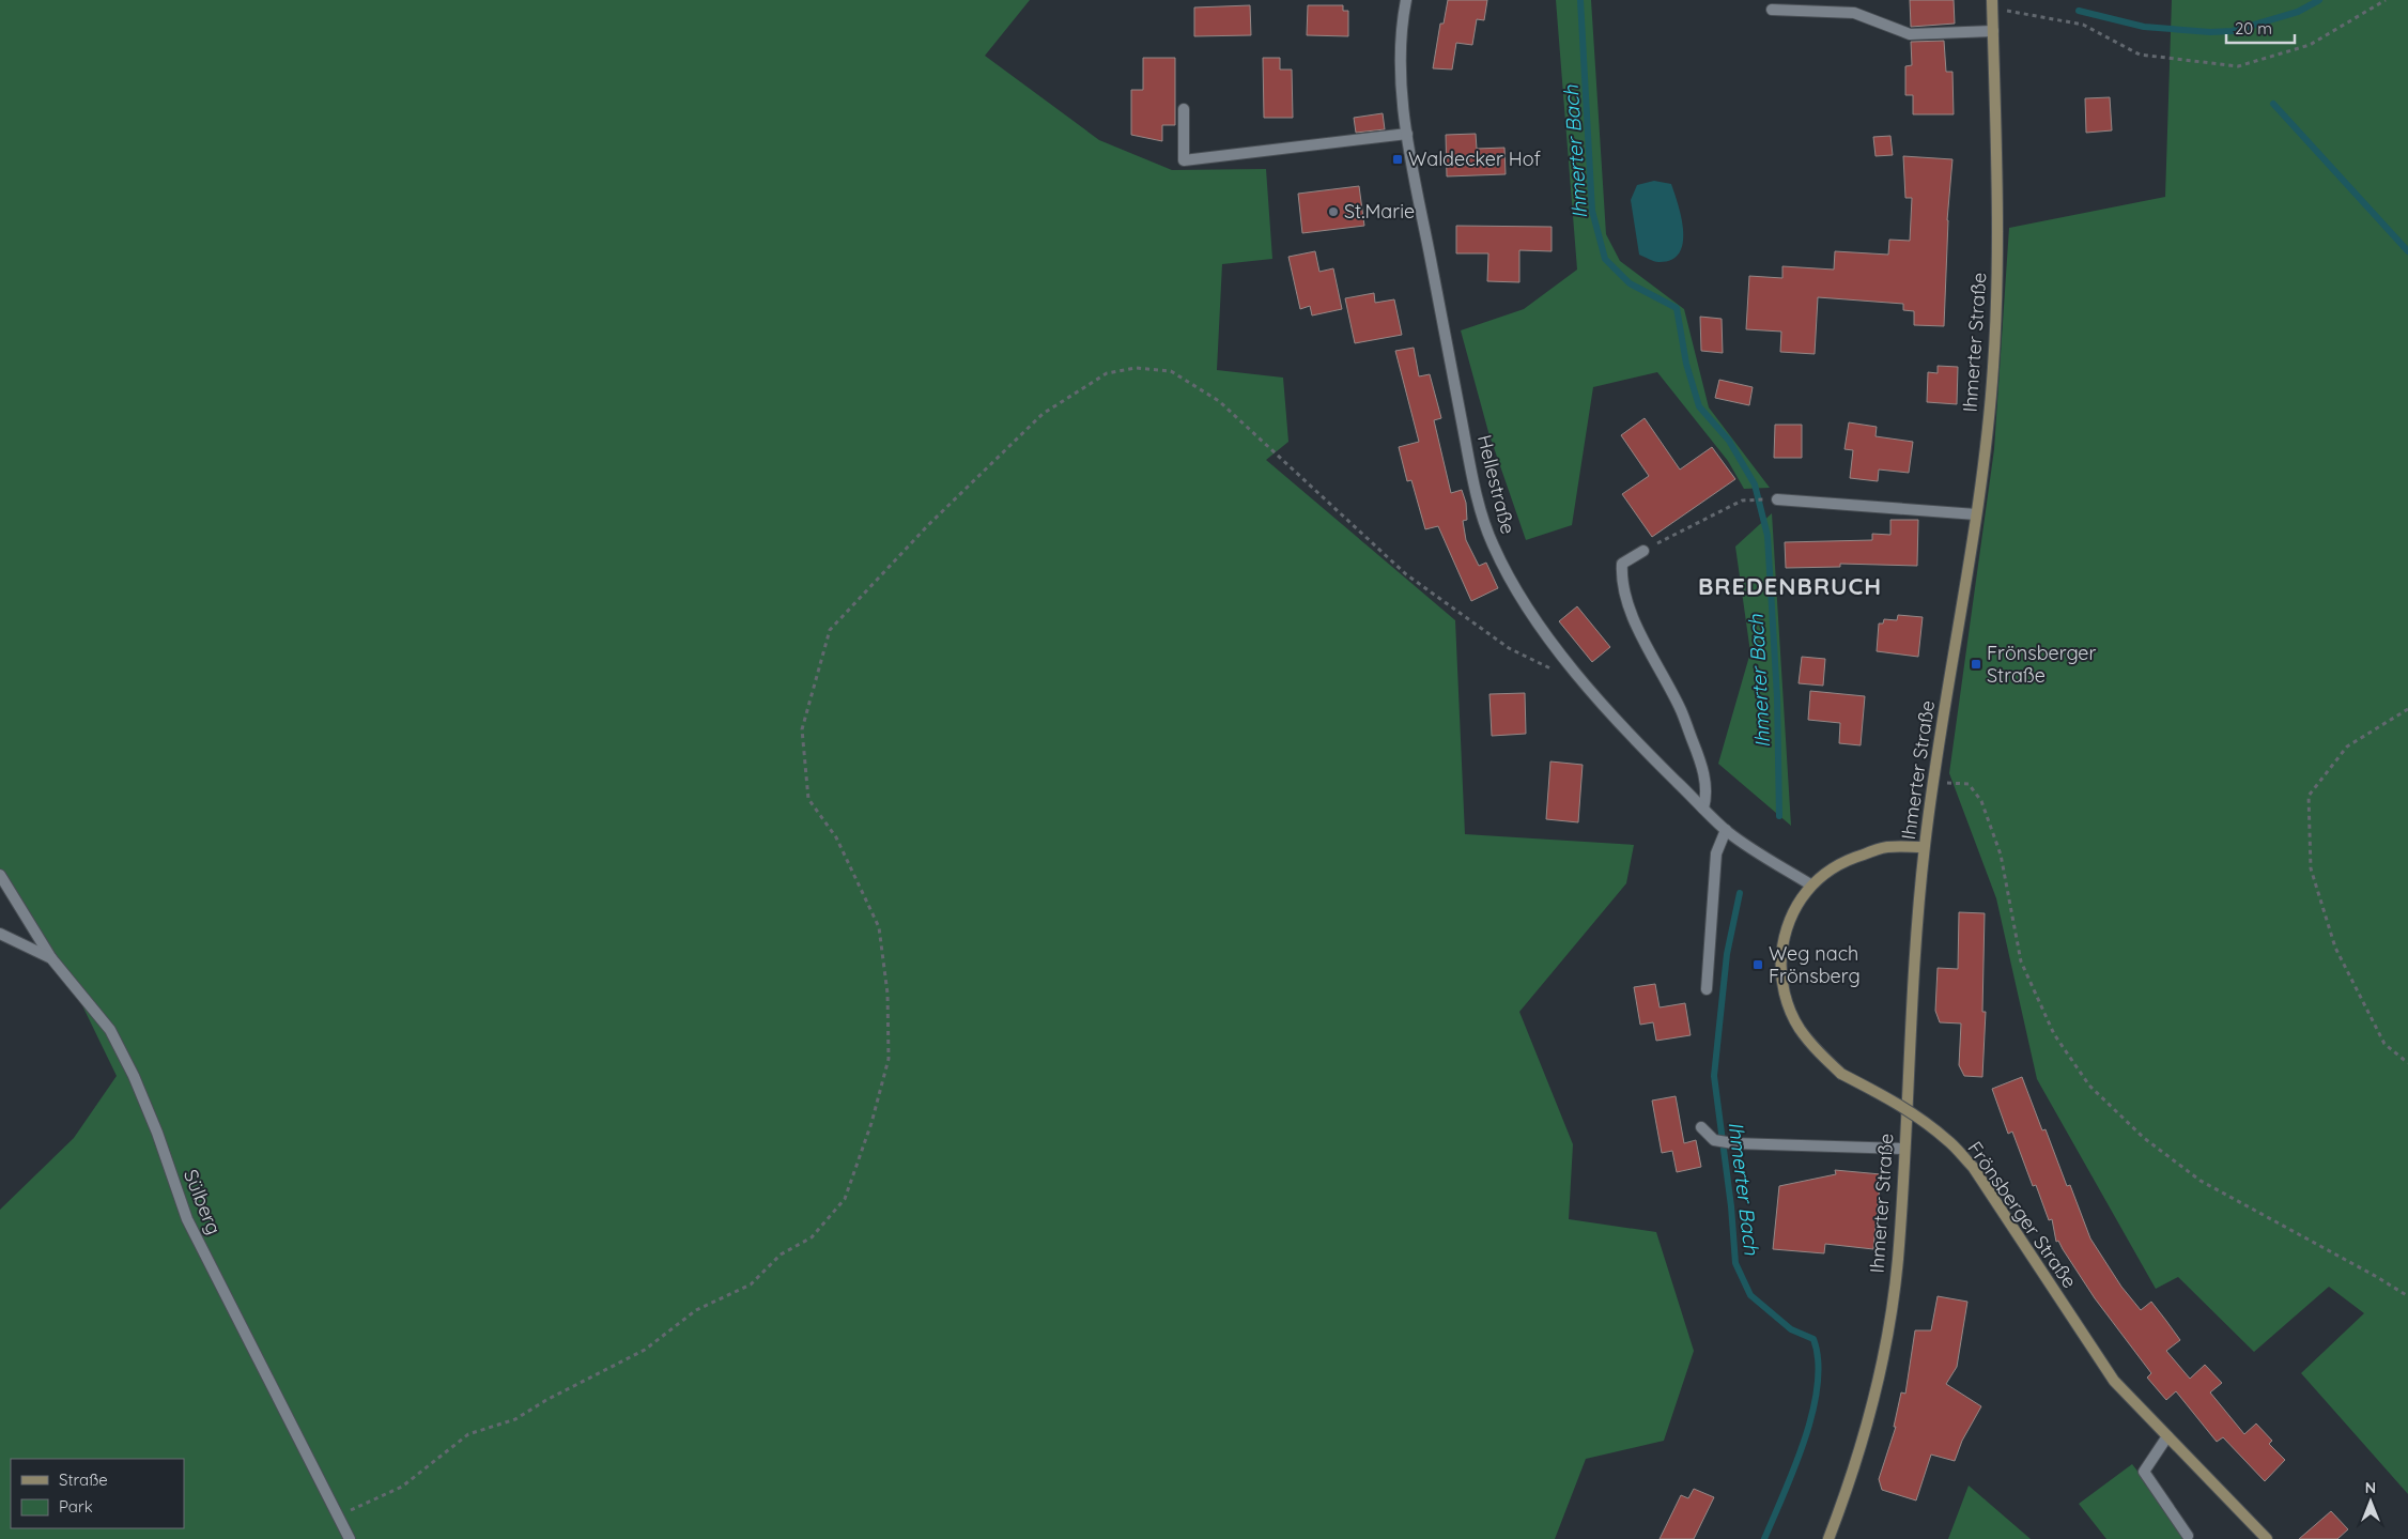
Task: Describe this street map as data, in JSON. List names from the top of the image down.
{
  "streets": {
    "main road": ["Ihmerter Straße", "Frönsberger Straße"],
    "street": ["Hellestraße", "Sülberg"]
  },
  "crossings": [
    ["Ihmerter Straße", "Frönsberger Straße"],
    ["Hellestraße", "Frönsberger Straße"]
  ],
  "districts": ["BREDENBRUCH"],
  "water": ["Ihmerter Bach"],
  "places": {
    "transit": ["Waldecker Hof", "Frönsberger Straße", "Weg nach Frönsberg"],
    "other": ["St.Marie"]
  },
  "legend": ["Straße", "Park"],
  "scale_bar": "20 m",
  "north": "top"
}
